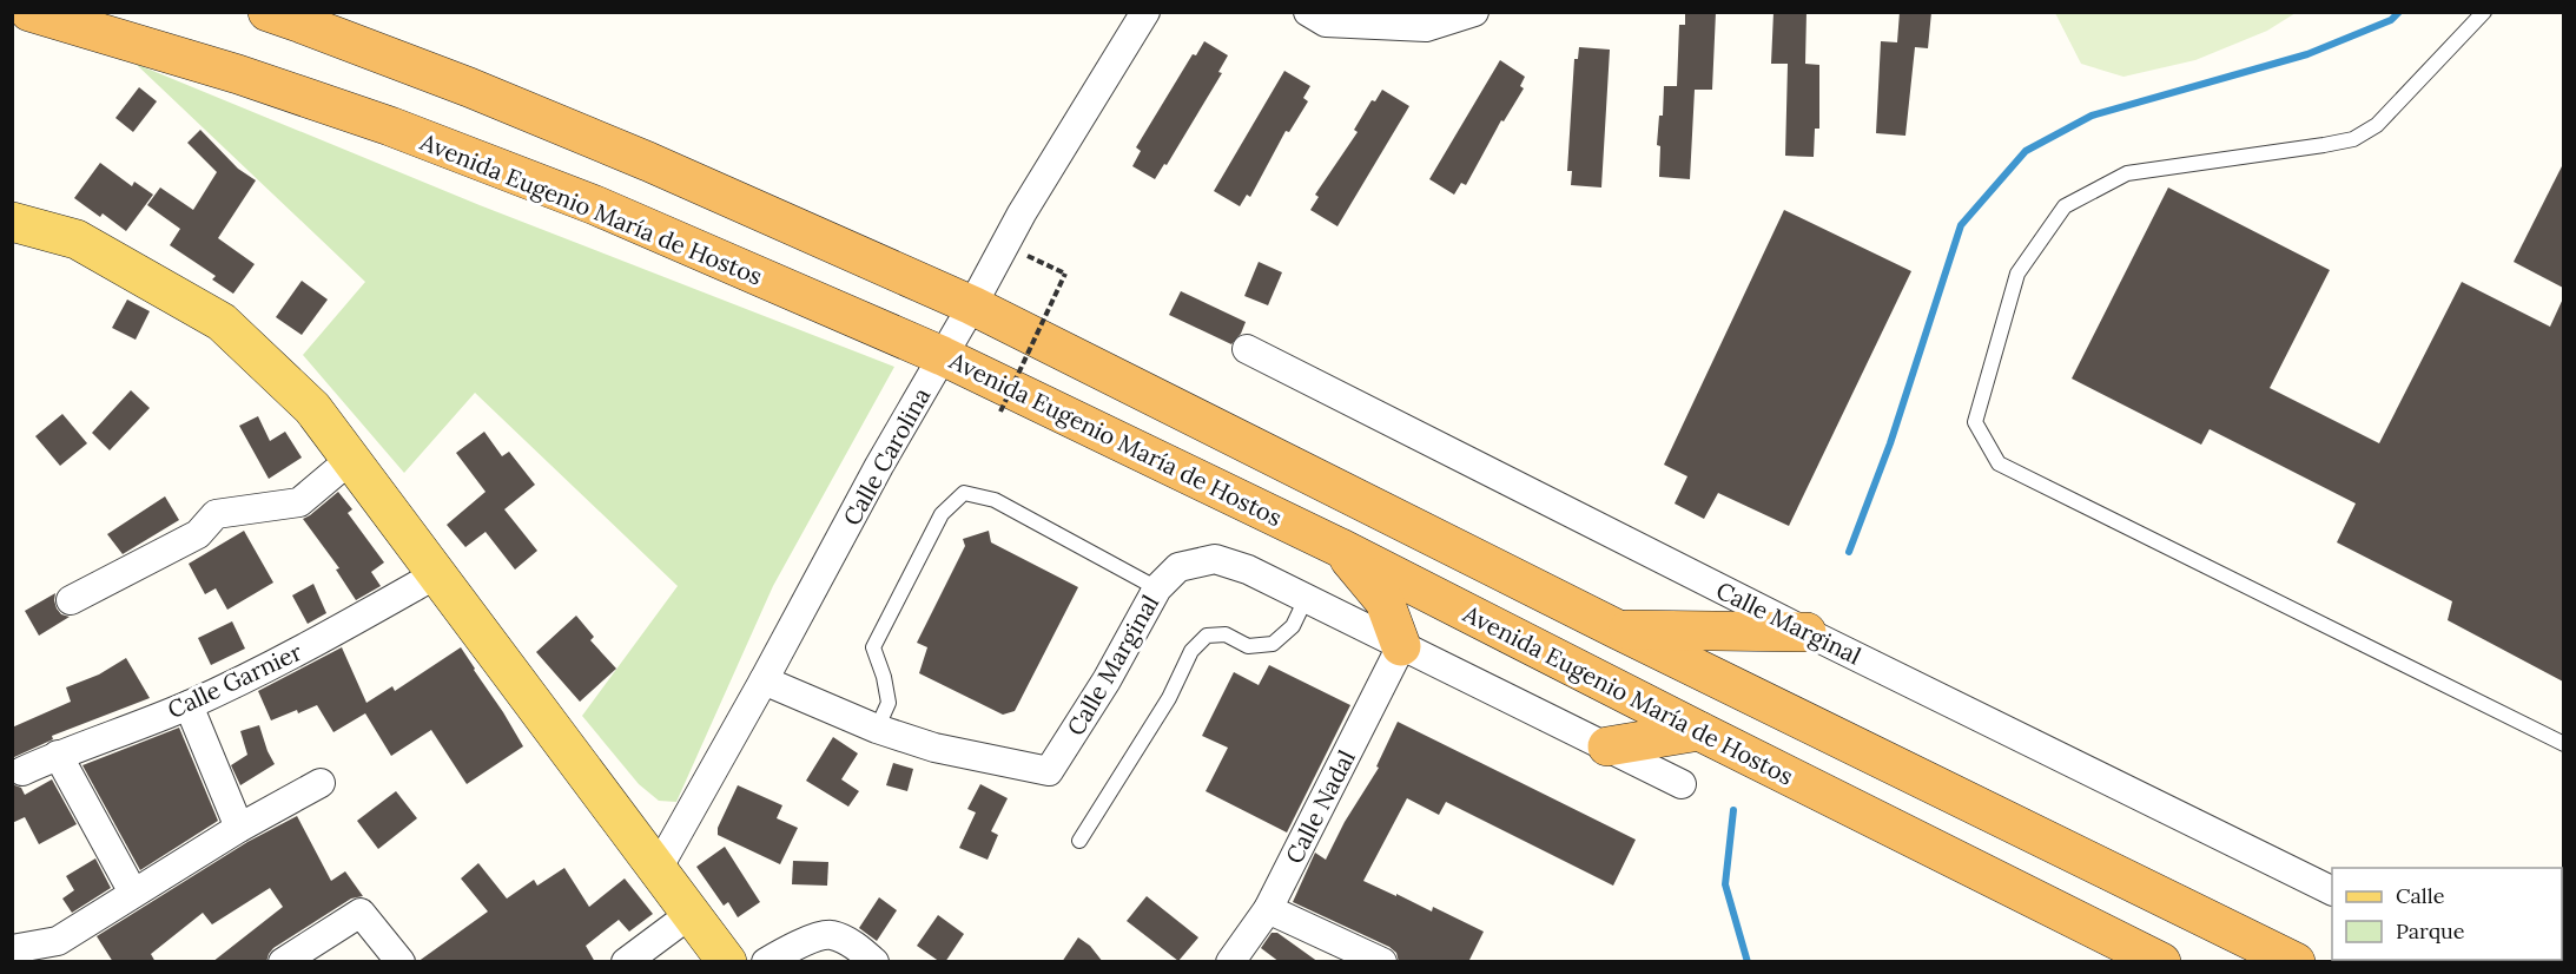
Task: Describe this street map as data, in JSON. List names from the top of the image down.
{
  "streets": {
    "highway": ["Avenida Eugenio María de Hostos"],
    "street": [
      "Calle Carolina",
      "Calle Marginal",
      "Calle Garnier",
      "Calle Nadal"
    ]
  },
  "crossings": [
    ["Avenida Eugenio María de Hostos", "Calle Carolina"],
    ["Calle Marginal", "Calle Nadal"]
  ],
  "legend": ["Calle", "Parque"]
}
